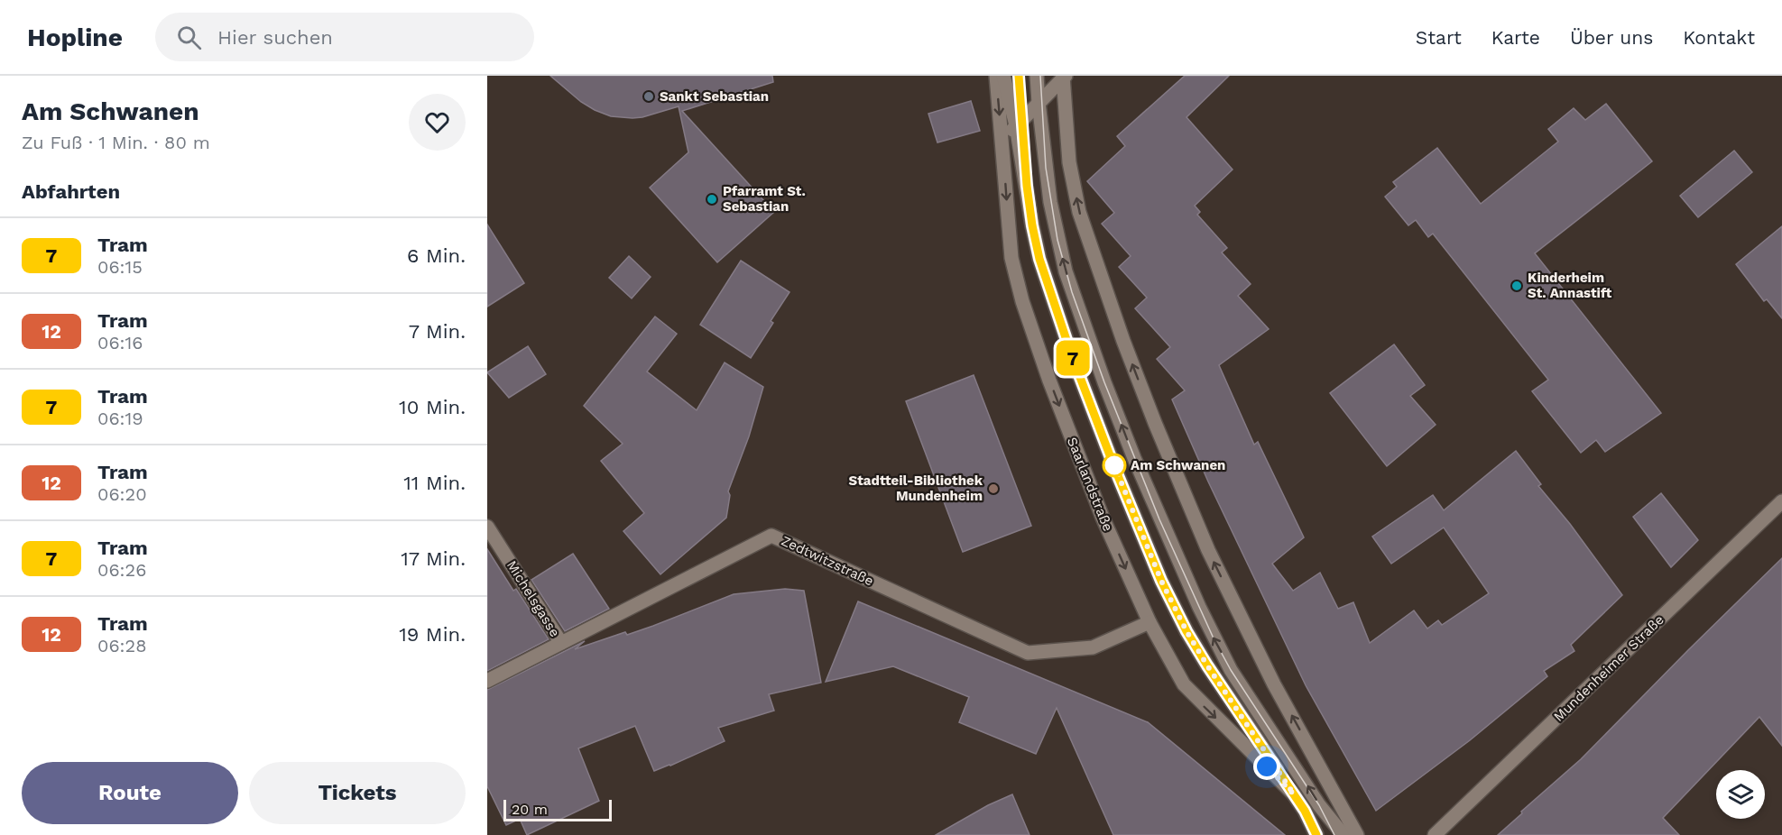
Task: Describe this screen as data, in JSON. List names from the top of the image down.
{
  "streets": {
    "street": [
      "Saarlandstraße",
      "Zedtwitzstraße",
      "Michelsgasse",
      "Mundenheimer Straße"
    ]
  },
  "crossings": [
    ["Saarlandstraße", "Zedtwitzstraße"],
    ["Zedtwitzstraße", "Michelsgasse"]
  ],
  "places": [
    "Sankt Sebastian",
    "Pfarramt St. Sebastian",
    "Kinderheim St. Annastift",
    "Am Schwanen",
    "Stadtteil-Bibliothek Mundenheim"
  ],
  "lines": ["tram line 7"],
  "scale_bar": "20 m",
  "page": {
    "header": "Hopline",
    "search": "Hier suchen",
    "nav": [
      "Start",
      "Karte",
      "Über uns",
      "Kontakt"
    ],
    "heading": [
      ["Am Schwanen", "Zu Fuß · 1 Min. · 80 m"],
      "Abfahrten"
    ],
    "on_map": "7",
    "list": [
      {
        "mark": "7",
        "name": "Tram",
        "note": "06:15",
        "value": "6 Min."
      },
      {
        "mark": "12",
        "name": "Tram",
        "note": "06:16",
        "value": "7 Min."
      },
      {
        "mark": "7",
        "name": "Tram",
        "note": "06:19",
        "value": "10 Min."
      },
      {
        "mark": "12",
        "name": "Tram",
        "note": "06:20",
        "value": "11 Min."
      },
      {
        "mark": "7",
        "name": "Tram",
        "note": "06:26",
        "value": "17 Min."
      },
      {
        "mark": "12",
        "name": "Tram",
        "note": "06:28",
        "value": "19 Min."
      }
    ],
    "buttons": ["Route", "Tickets"],
    "scale": "20 m"
  }
}
